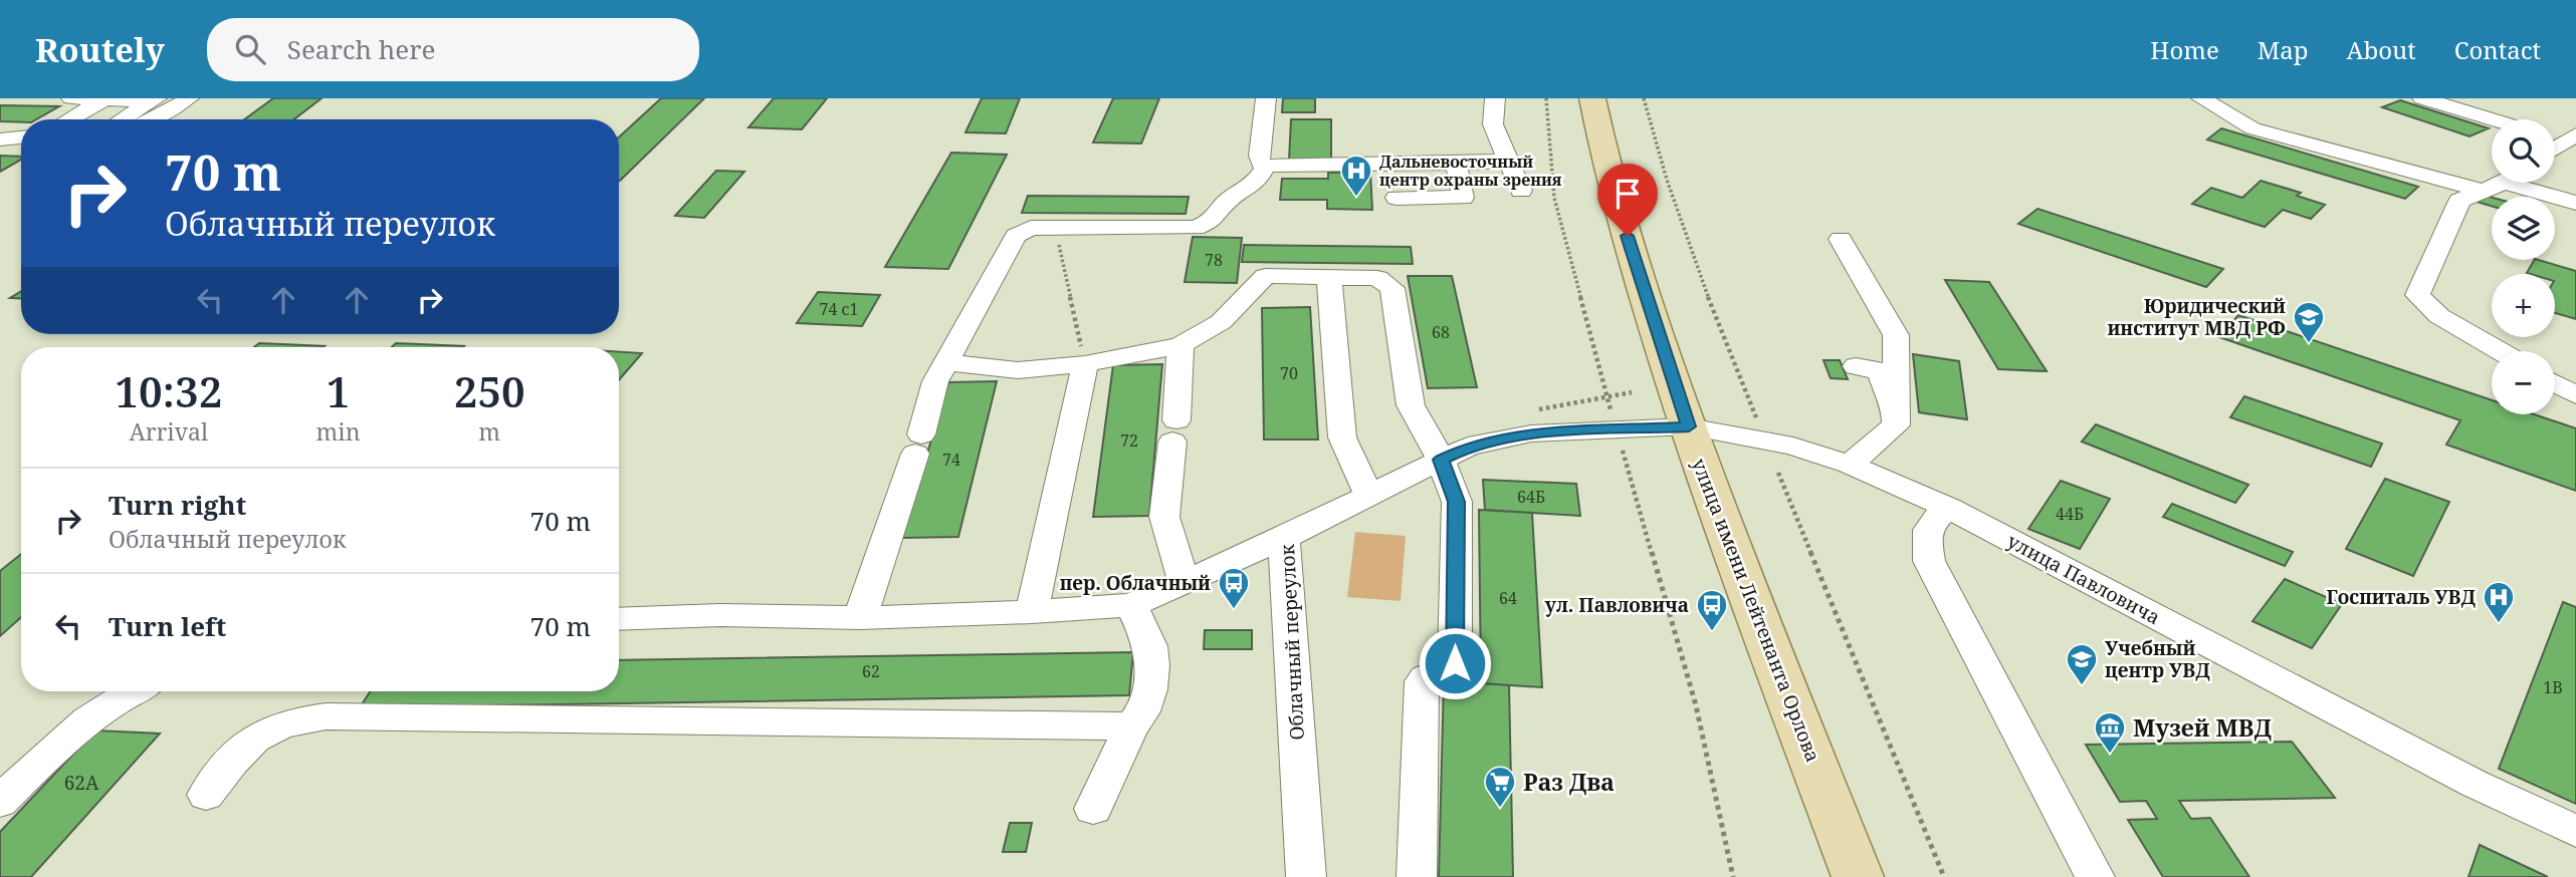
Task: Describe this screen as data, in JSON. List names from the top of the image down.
{
  "streets": {
    "main road": ["улица имени Лейтенанта Орлова"],
    "street": ["улица Павловича", "Облачный переулок"]
  },
  "crossings": [
    ["улица Павловича", "улица имени Лейтенанта Орлова"],
    ["улица Павловича", "Облачный переулок"],
    ["улица имени Лейтенанта Орлова", "Облачный переулок"]
  ],
  "places": {
    "hospital": ["Дальневосточный центр охраны зрения", "Госпиталь УВД"],
    "school or university": ["Юридический институт МВД РФ", "Учебный центр УВД"],
    "bus stop": ["пер. Облачный", "ул. Павловича"],
    "museum": ["Музей МВД"],
    "supermarket": ["Раз Два"]
  },
  "house_numbers": [
    "78",
    "74 с1",
    "68",
    "70",
    "72",
    "74",
    "64Б",
    "44Б",
    "64",
    "62",
    "1В",
    "62А"
  ],
  "page": {
    "header": "Routely",
    "search": "Search here",
    "nav": [
      "Home",
      "Map",
      "About",
      "Contact"
    ],
    "map_buttons": ["+", "−"],
    "turn": ["70 m", "Облачный переулок"],
    "eta": [
      "10:32",
      "Arrival",
      "1",
      "min",
      "250",
      "m"
    ],
    "list": [
      {
        "name": "Turn right",
        "note": "Облачный переулок",
        "value": "70 m"
      },
      {
        "name": "Turn left",
        "value": "70 m"
      }
    ]
  }
}
